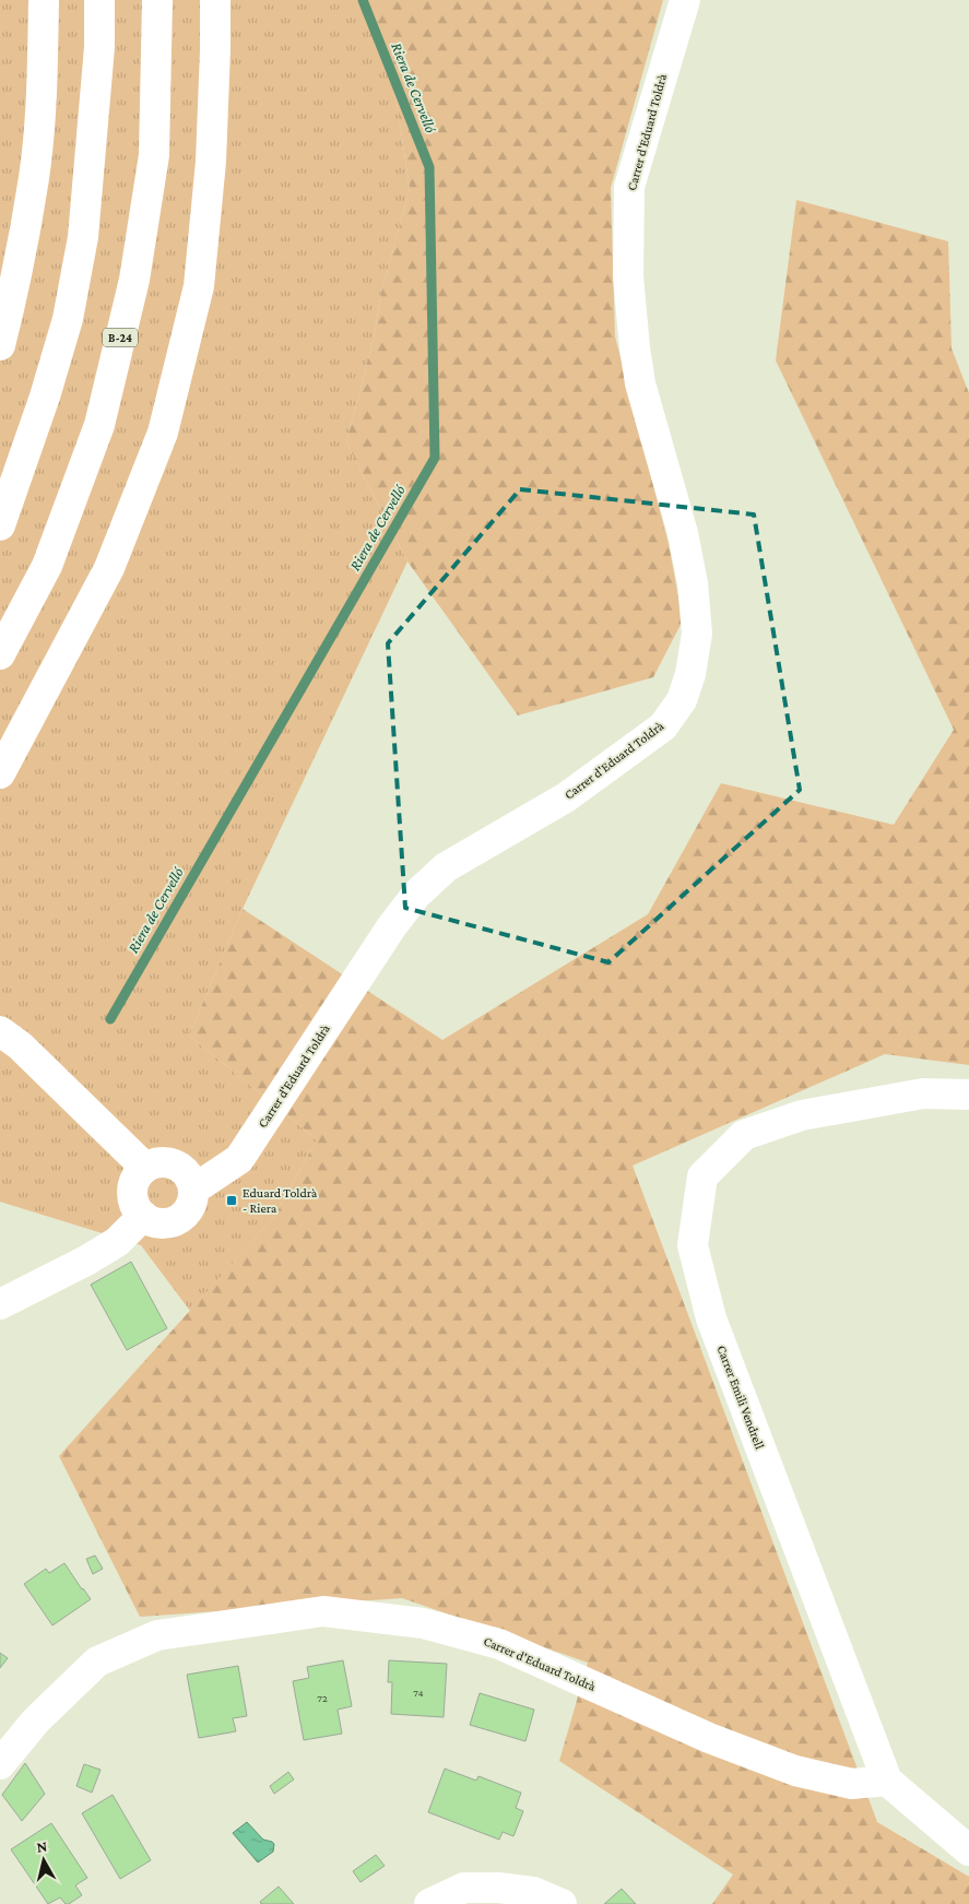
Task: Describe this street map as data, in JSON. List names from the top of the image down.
{
  "streets": {
    "main road": ["Carrer d'Eduard Toldrà", "B-24", "Carrer Emili Vendrell"]
  },
  "crossings": [
    ["Carrer d'Eduard Toldrà", "Carrer Emili Vendrell"]
  ],
  "water": ["Riera de Cervelló"],
  "places": {
    "transit": ["Eduard Toldrà - Riera"]
  },
  "house_numbers": ["74", "72"],
  "north": "top"
}
